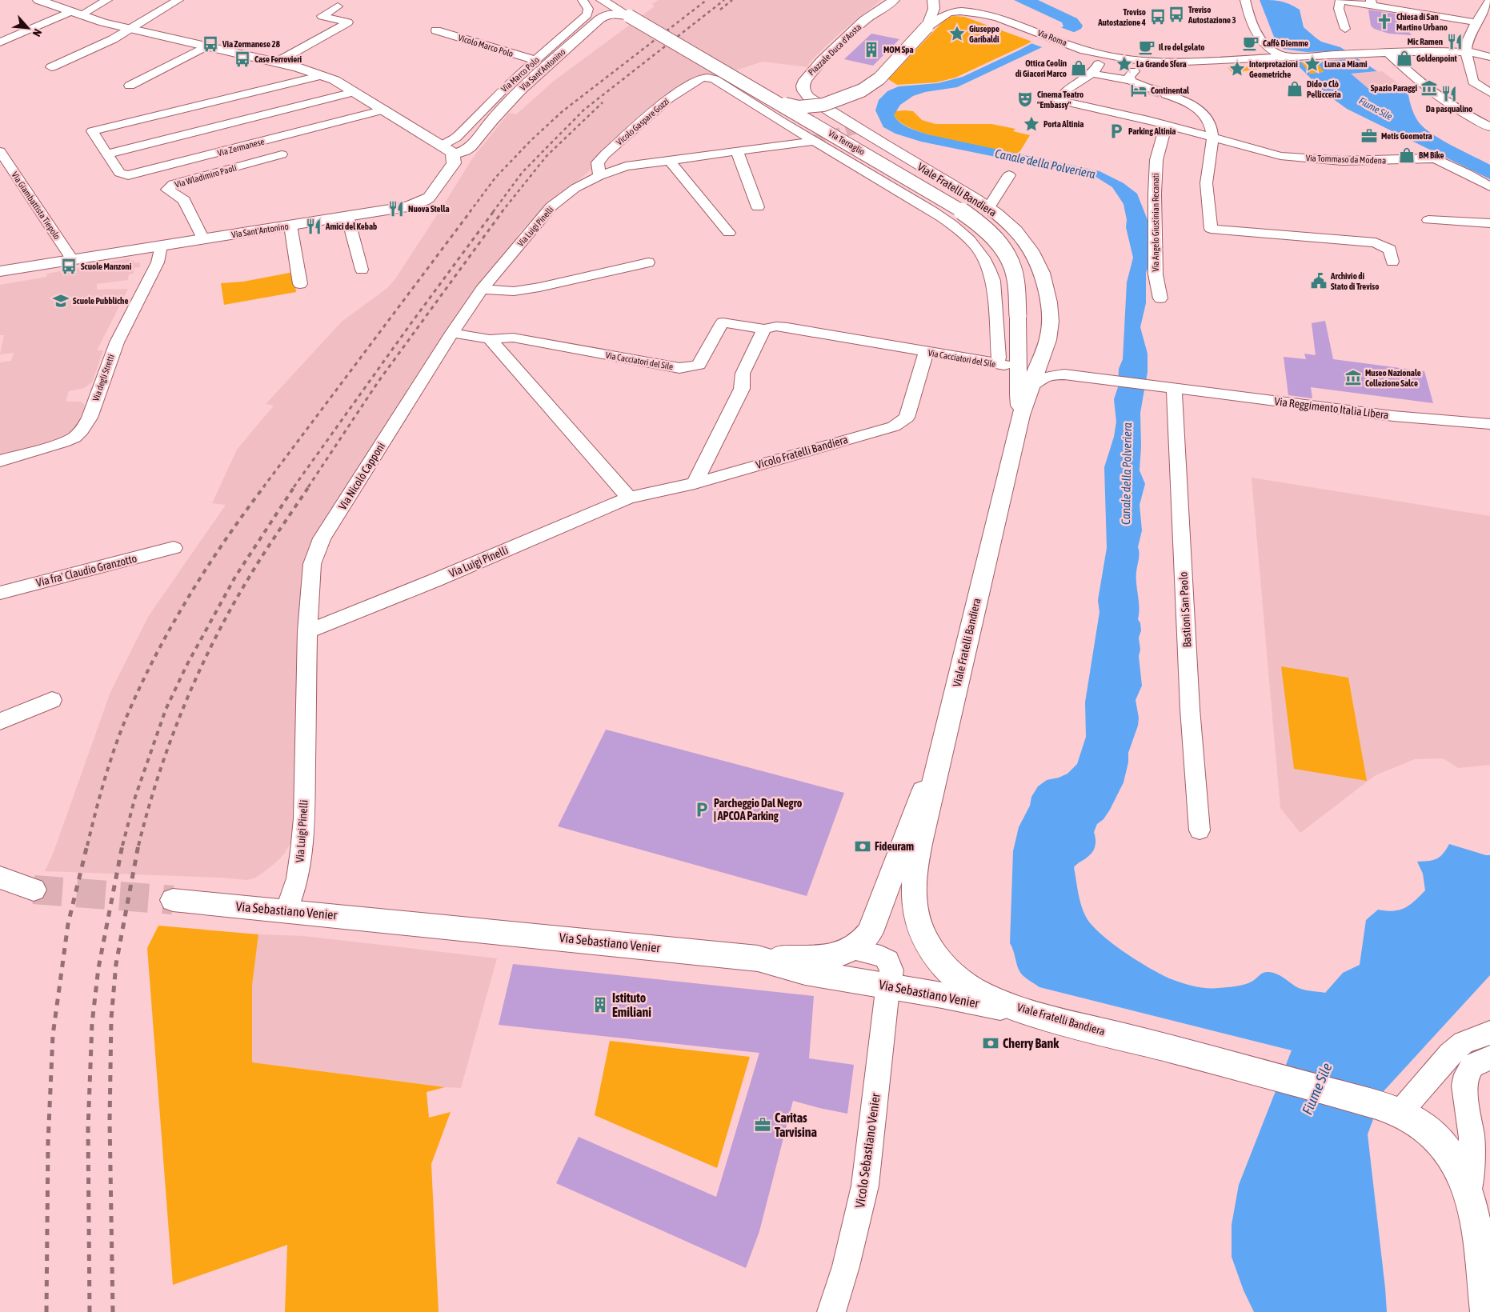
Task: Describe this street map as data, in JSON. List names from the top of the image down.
{
  "streets": {
    "main road": [
      "Piazzale Duca d'Aosta",
      "Via Sant'Antonino",
      "Via Terraglio",
      "Viale Fratelli Bandiera",
      "Via Sebastiano Venier"
    ],
    "street": [
      "Via Roma",
      "Vicolo Marco Polo",
      "Via Marco Polo",
      "Vicolo Gaspare Gozzi",
      "Via Zermanese",
      "Via Tommaso da Modena",
      "Via Wladimiro Paoli",
      "Via Giambattista Tiepolo",
      "Via Angelo Giustinian Recanati",
      "Via Luigi Pinelli",
      "Via Cacciatori del Sile",
      "Via degli Stretti",
      "Via Reggimento Italia Libera",
      "Vicolo Fratelli Bandiera",
      "Via Nicolò Capponi",
      "Via fra' Claudio Granzotto",
      "Bastioni San Paolo",
      "Vicolo Sebastiano Venier"
    ]
  },
  "crossings": [
    ["Vicolo Marco Polo", "Via Marco Polo"],
    ["Piazzale Duca d'Aosta", "Viale Fratelli Bandiera"],
    ["Via Sant'Antonino", "Via Marco Polo"],
    ["Via Sant'Antonino", "Via Terraglio"],
    ["Via Sant'Antonino", "Via Wladimiro Paoli"],
    ["Via Sant'Antonino", "Via Giambattista Tiepolo"],
    ["Via Sant'Antonino", "Via degli Stretti"],
    ["Vicolo Gaspare Gozzi", "Via Luigi Pinelli"],
    ["Via Terraglio", "Viale Fratelli Bandiera"],
    ["Via Terraglio", "Via Cacciatori del Sile"],
    ["Via Tommaso da Modena", "Via Angelo Giustinian Recanati"],
    ["Viale Fratelli Bandiera", "Via Reggimento Italia Libera"],
    ["Viale Fratelli Bandiera", "Via Sebastiano Venier"],
    ["Via Luigi Pinelli", "Vicolo Fratelli Bandiera"],
    ["Via Luigi Pinelli", "Via Nicolò Capponi"],
    ["Via Luigi Pinelli", "Via Sebastiano Venier"],
    ["Via Cacciatori del Sile", "Vicolo Fratelli Bandiera"],
    ["Via Reggimento Italia Libera", "Bastioni San Paolo"],
    ["Via Sebastiano Venier", "Vicolo Sebastiano Venier"]
  ],
  "water": ["Fiume Sile", "Canale della Polveriera"],
  "places": {
    "bus stop": [
      "Treviso Autostazione 3",
      "Treviso Autostazione 4",
      "Via Zermanese 28",
      "Case Ferrovieri",
      "Scuole Manzoni"
    ],
    "church": ["Chiesa di San Martino Urbano"],
    "place": [
      "Giuseppe Garibaldi",
      "La Grande Sfera",
      "Luna a Miami",
      "Interpretazioni Geometriche",
      "Porta Altinia"
    ],
    "restaurant": [
      "Mic Ramen",
      "Da pasqualino",
      "Nuova Stella",
      "Amici del Kebab"
    ],
    "cafe": ["Caffè Diemme", "Il re del gelato"],
    "building": ["MOM Spa", "Istituto Emiliani"],
    "shop": [
      "Goldenpoint",
      "Ottica Ceolin di Giacori Marco",
      "Dido e Clò Pellicceria",
      "BM Bike"
    ],
    "museum": ["Spazio Paraggi", "Museo Nazionale Collezione Salce"],
    "hotel": ["Continental"],
    "theatre": ["Cinema Teatro \"Embassy\""],
    "parking": ["Parking Altinia", "Parcheggio Dal Negro | APCOA Parking"],
    "office": ["Metis Geometra", "Caritas Tarvisina"],
    "public building": ["Archivio di Stato di Treviso"],
    "school or university": ["Scuole Pubbliche"],
    "bank": ["Fideuram", "Cherry Bank"]
  },
  "north": "bottom right"
}
